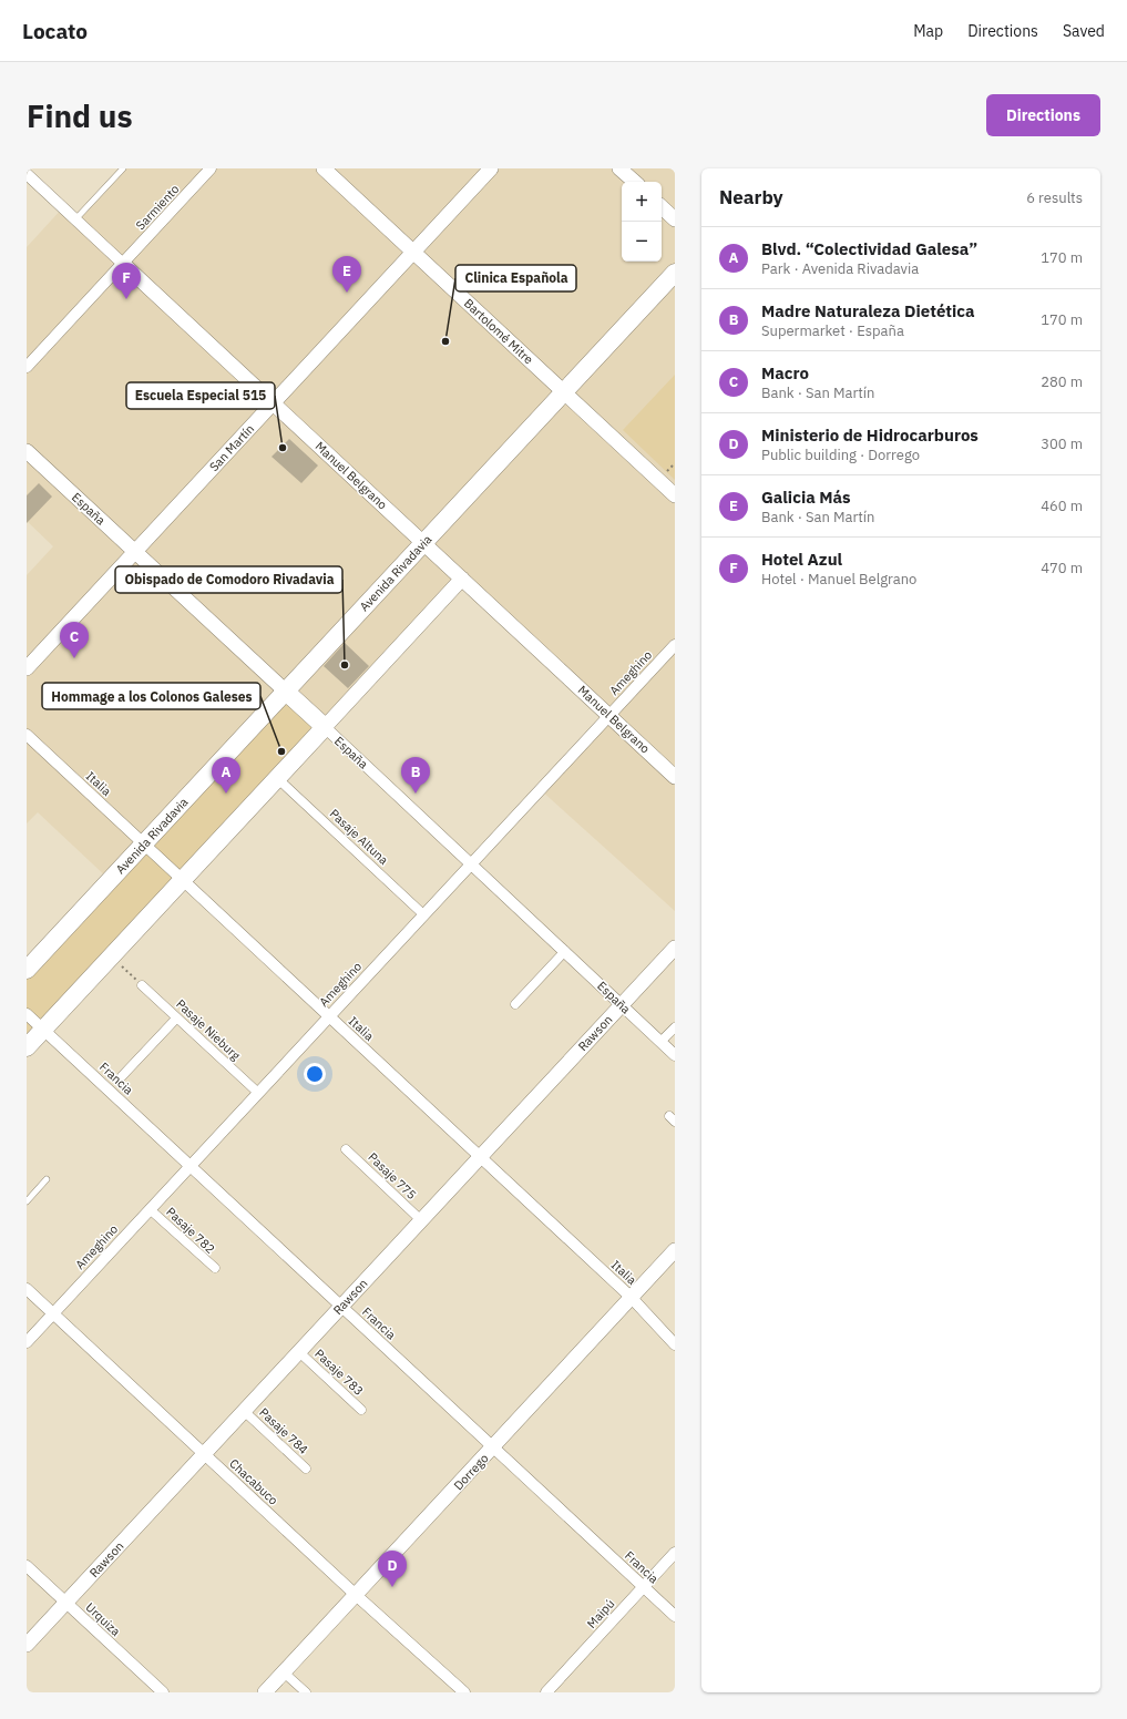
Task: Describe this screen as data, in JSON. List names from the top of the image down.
{
  "streets": {
    "main road": ["España", "Avenida Rivadavia"],
    "street": [
      "Sarmiento",
      "Bartolomé Mitre",
      "San Martín",
      "Manuel Belgrano",
      "Ameghino",
      "Italia",
      "Pasaje Altuna",
      "Pasaje Nieburg",
      "Rawson",
      "Francia",
      "Pasaje 775",
      "Pasaje 782",
      "Pasaje 783",
      "Pasaje 784",
      "Dorrego",
      "Chacabuco",
      "Maipú",
      "Urquiza"
    ]
  },
  "crossings": [
    ["Sarmiento", "Manuel Belgrano"],
    ["Bartolomé Mitre", "San Martín"],
    ["Bartolomé Mitre", "Avenida Rivadavia"],
    ["San Martín", "Manuel Belgrano"],
    ["San Martín", "España"],
    ["Manuel Belgrano", "Avenida Rivadavia"],
    ["Manuel Belgrano", "Ameghino"],
    ["España", "Avenida Rivadavia"],
    ["España", "Ameghino"],
    ["España", "Rawson"],
    ["Avenida Rivadavia", "Italia"],
    ["Ameghino", "Italia"],
    ["Ameghino", "Pasaje Altuna"],
    ["Ameghino", "Pasaje Nieburg"],
    ["Ameghino", "Francia"],
    ["Ameghino", "Pasaje 782"],
    ["Ameghino", "Chacabuco"],
    ["Italia", "Rawson"],
    ["Italia", "Dorrego"],
    ["Rawson", "Francia"],
    ["Rawson", "Pasaje 775"],
    ["Rawson", "Pasaje 783"],
    ["Rawson", "Pasaje 784"],
    ["Rawson", "Chacabuco"],
    ["Rawson", "Urquiza"],
    ["Francia", "Dorrego"],
    ["Francia", "Maipú"],
    ["Dorrego", "Chacabuco"]
  ],
  "places": [
    "Clinica Española",
    "Escuela Especial 515",
    "Obispado de Comodoro Rivadavia",
    "Hommage a los Colonos Galeses"
  ],
  "page": {
    "header": "Locato",
    "nav": ["Map", "Directions", "Saved"],
    "buttons": "Directions",
    "title": "Find us",
    "heading": ["Nearby", "6 results"],
    "map_buttons": ["+", "−"],
    "list": [
      {
        "mark": "A",
        "name": "Blvd. “Colectividad Galesa”",
        "note": "Park · Avenida Rivadavia",
        "value": "170 m"
      },
      {
        "mark": "B",
        "name": "Madre Naturaleza Dietética",
        "note": "Supermarket · España",
        "value": "170 m"
      },
      {
        "mark": "C",
        "name": "Macro",
        "note": "Bank · San Martín",
        "value": "280 m"
      },
      {
        "mark": "D",
        "name": "Ministerio de Hidrocarburos",
        "note": "Public building · Dorrego",
        "value": "300 m"
      },
      {
        "mark": "E",
        "name": "Galicia Más",
        "note": "Bank · San Martín",
        "value": "460 m"
      },
      {
        "mark": "F",
        "name": "Hotel Azul",
        "note": "Hotel · Manuel Belgrano",
        "value": "470 m"
      }
    ],
    "pins": [
      "E",
      "F",
      "C",
      "A",
      "B",
      "D"
    ]
  }
}
